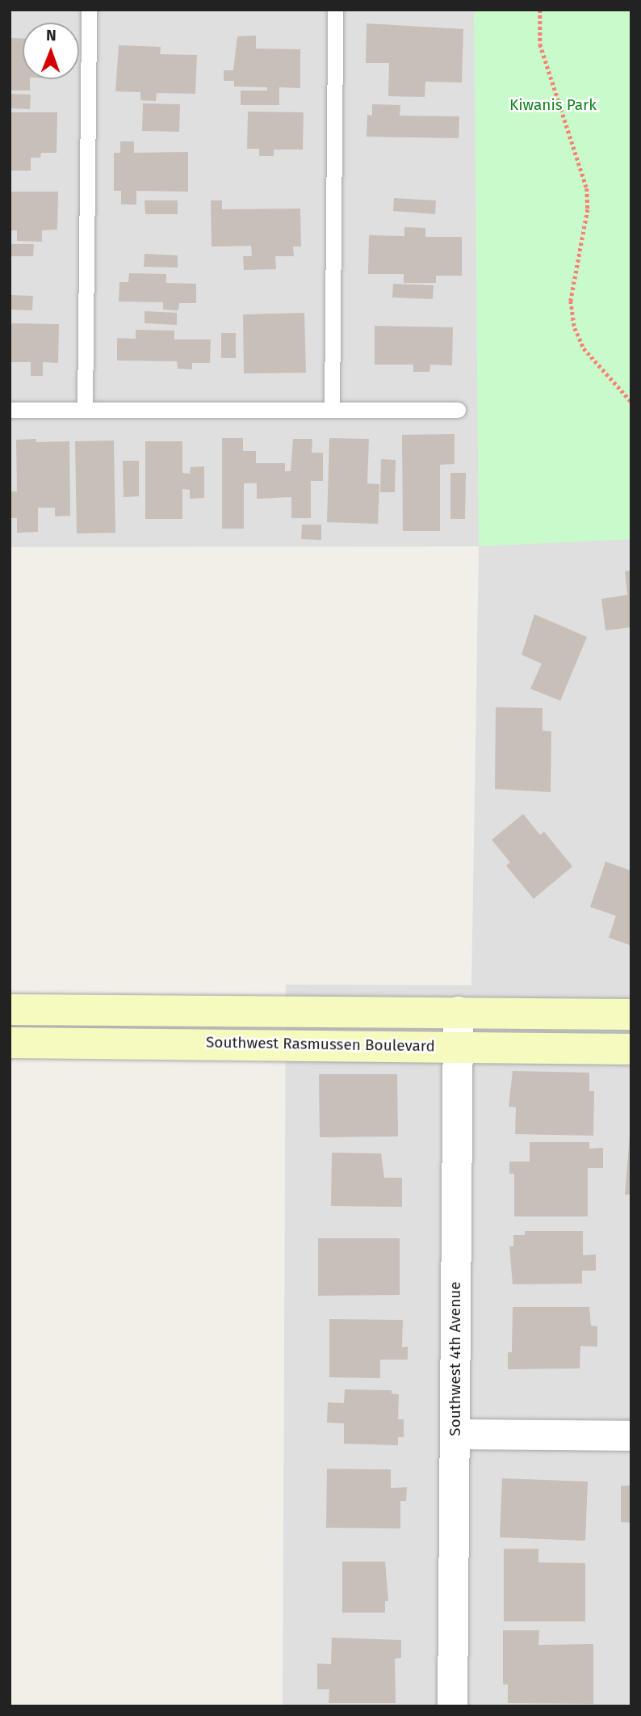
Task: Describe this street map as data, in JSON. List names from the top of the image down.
{
  "streets": {
    "street": ["Southwest Rasmussen Boulevard", "Southwest 4th Avenue"]
  },
  "crossings": [
    ["Southwest Rasmussen Boulevard", "Southwest 4th Avenue"]
  ],
  "parks": ["Kiwanis Park"],
  "north": "top"
}
